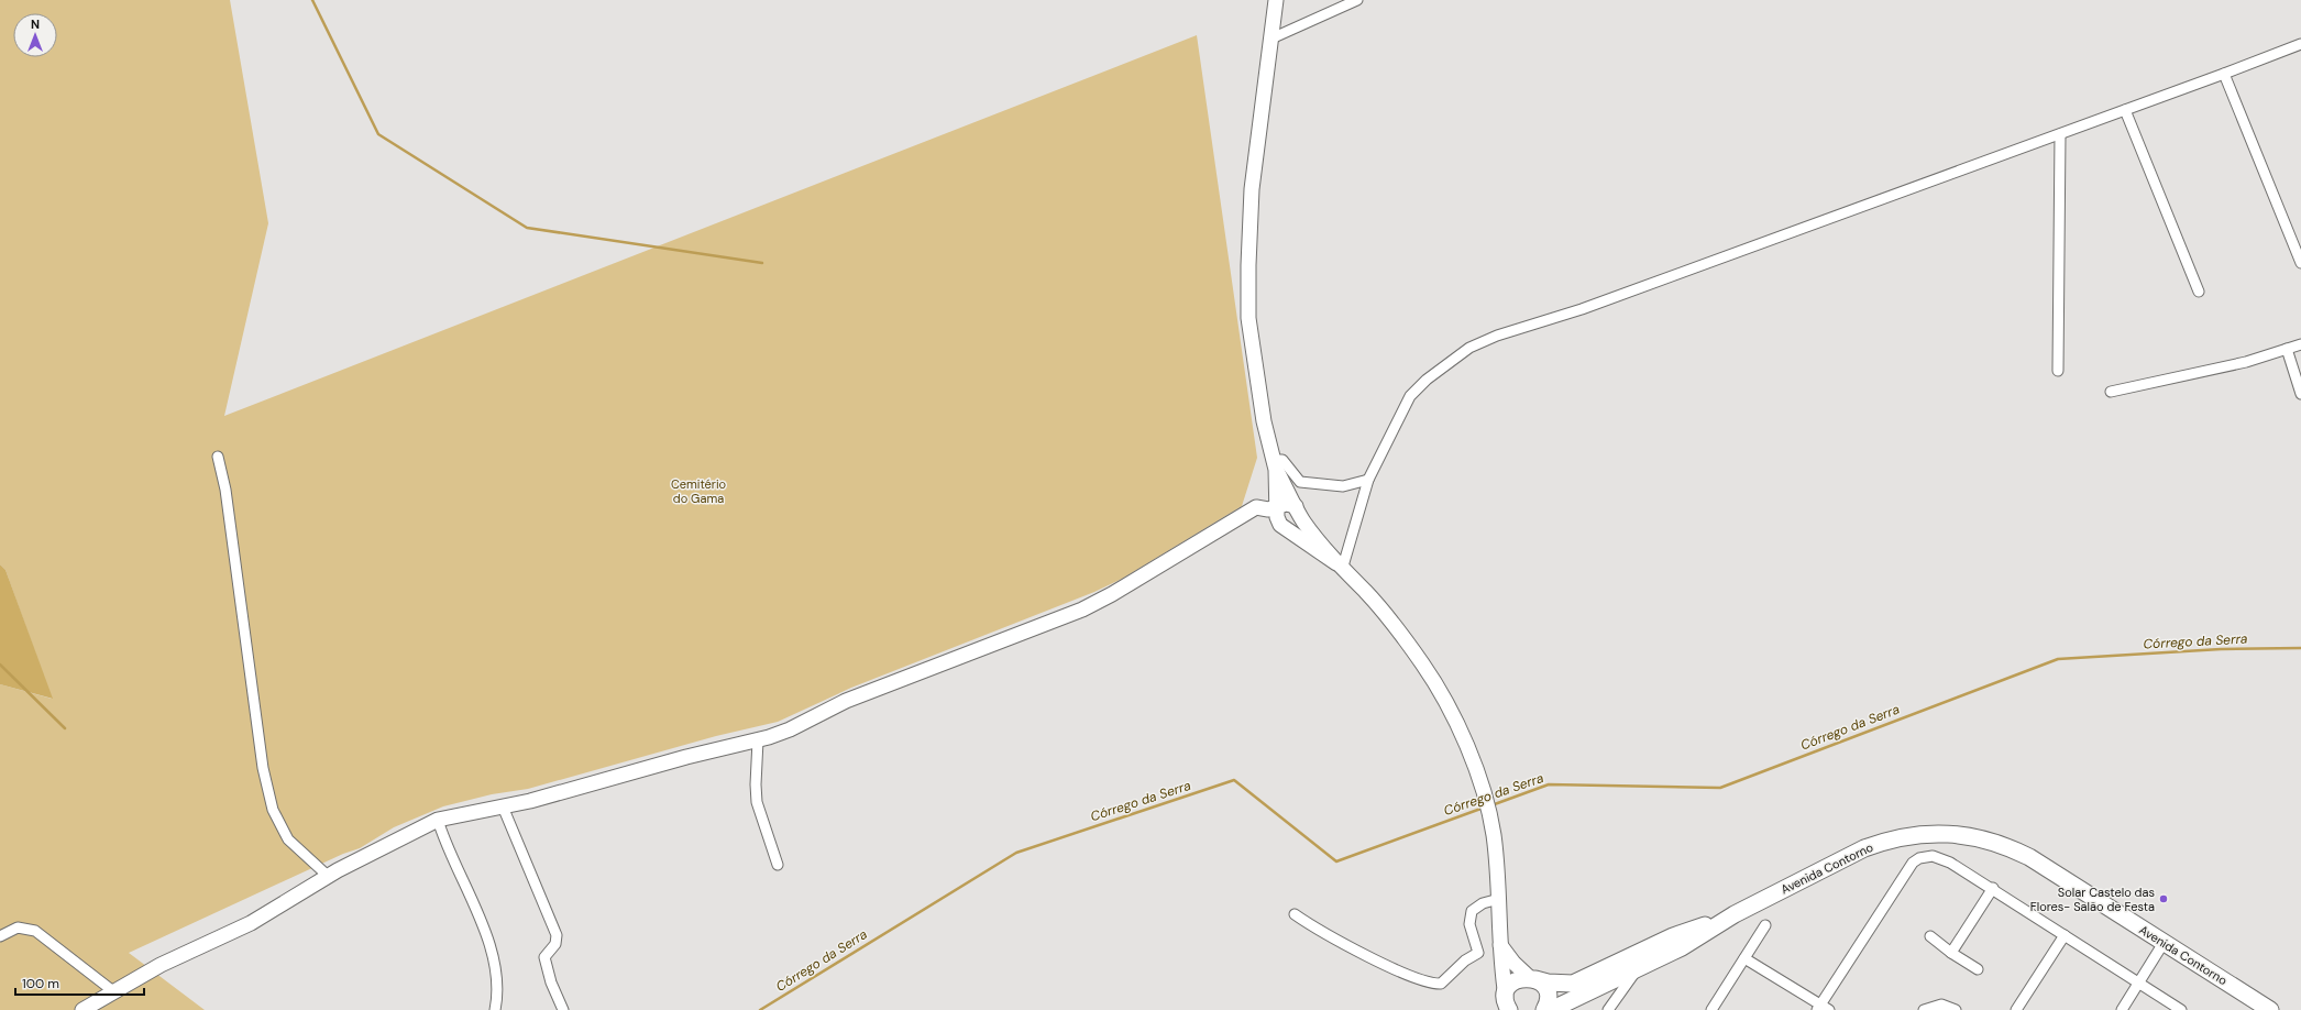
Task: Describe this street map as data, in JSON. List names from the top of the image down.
{
  "streets": {
    "main road": ["Avenida Contorno"]
  },
  "water": ["Córrego da Serra"],
  "parks": ["Cemitério do Gama"],
  "places": ["Solar Castelo das Flores- Salão de Festa"],
  "scale_bar": "100 m",
  "north": "top"
}
